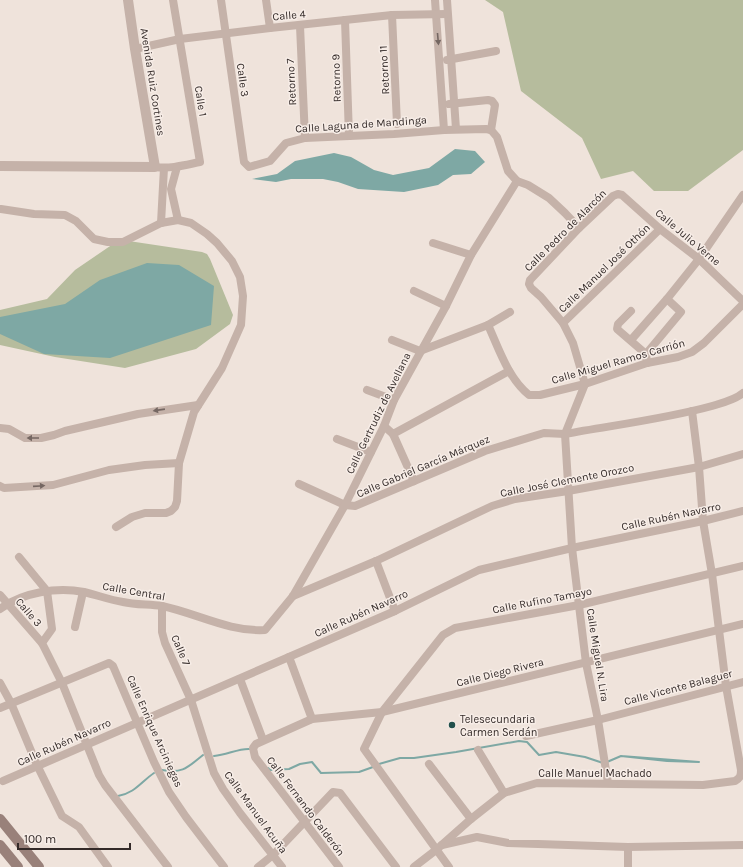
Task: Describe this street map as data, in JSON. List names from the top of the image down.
{
  "streets": {
    "street": [
      "Calle 4",
      "Retorno 11",
      "Retorno 9",
      "Calle 3",
      "Avenida Ruiz Cortines",
      "Retorno 7",
      "Calle 1",
      "Calle Laguna de Mandinga",
      "Calle Pedro de Alarcón",
      "Calle Julio Verne",
      "Calle Manuel José Othón",
      "Calle Miguel Ramos Carrión",
      "Calle Gertrudiz de Avellana",
      "Calle Gabriel García Márquez",
      "Calle José Clemente Orozco",
      "Calle Rubén Navarro",
      "Calle Central",
      "Calle Rufino Tamayo",
      "Calle 7",
      "Calle Miguel N. Lira",
      "Calle Diego Rivera",
      "Calle Vicente Balaguer",
      "Calle Enrique Arciniegas",
      "Calle Manuel Machado",
      "Calle Fernando Calderón",
      "Calle Manuel Acuña"
    ]
  },
  "crossings": [
    ["Calle 4", "Retorno 11"],
    ["Calle 4", "Retorno 9"],
    ["Calle 4", "Calle 3"],
    ["Calle 4", "Avenida Ruiz Cortines"],
    ["Calle 4", "Retorno 7"],
    ["Calle 4", "Calle 1"],
    ["Retorno 9", "Calle Laguna de Mandinga"],
    ["Calle 3", "Calle Laguna de Mandinga"],
    ["Calle 3", "Calle Rubén Navarro"],
    ["Calle 3", "Calle Central"],
    ["Calle 3", "Calle Enrique Arciniegas"],
    ["Avenida Ruiz Cortines", "Calle 1"],
    ["Retorno 7", "Calle Laguna de Mandinga"],
    ["Calle Pedro de Alarcón", "Calle Julio Verne"],
    ["Calle Pedro de Alarcón", "Calle Manuel José Othón"],
    ["Calle Julio Verne", "Calle Manuel José Othón"],
    ["Calle Julio Verne", "Calle Miguel Ramos Carrión"],
    ["Calle Gertrudiz de Avellana", "Calle Gabriel García Márquez"],
    ["Calle Gertrudiz de Avellana", "Calle José Clemente Orozco"],
    ["Calle Gertrudiz de Avellana", "Calle Central"],
    ["Calle Gabriel García Márquez", "Calle Miguel N. Lira"],
    ["Calle José Clemente Orozco", "Calle Miguel N. Lira"],
    ["Calle Rubén Navarro", "Calle 7"],
    ["Calle Rubén Navarro", "Calle Miguel N. Lira"],
    ["Calle Rubén Navarro", "Calle Enrique Arciniegas"],
    ["Calle Rubén Navarro", "Calle Manuel Acuña"],
    ["Calle Central", "Calle 7"],
    ["Calle Rufino Tamayo", "Calle Miguel N. Lira"],
    ["Calle Rufino Tamayo", "Calle Diego Rivera"],
    ["Calle Rufino Tamayo", "Calle Manuel Machado"],
    ["Calle 7", "Calle Manuel Acuña"],
    ["Calle Miguel N. Lira", "Calle Diego Rivera"],
    ["Calle Miguel N. Lira", "Calle Vicente Balaguer"],
    ["Calle Miguel N. Lira", "Calle Manuel Machado"],
    ["Calle Diego Rivera", "Calle Fernando Calderón"],
    ["Calle Vicente Balaguer", "Calle Manuel Machado"]
  ],
  "places": ["Telesecundaria Carmen Serdán"],
  "scale_bar": "100 m"
}
